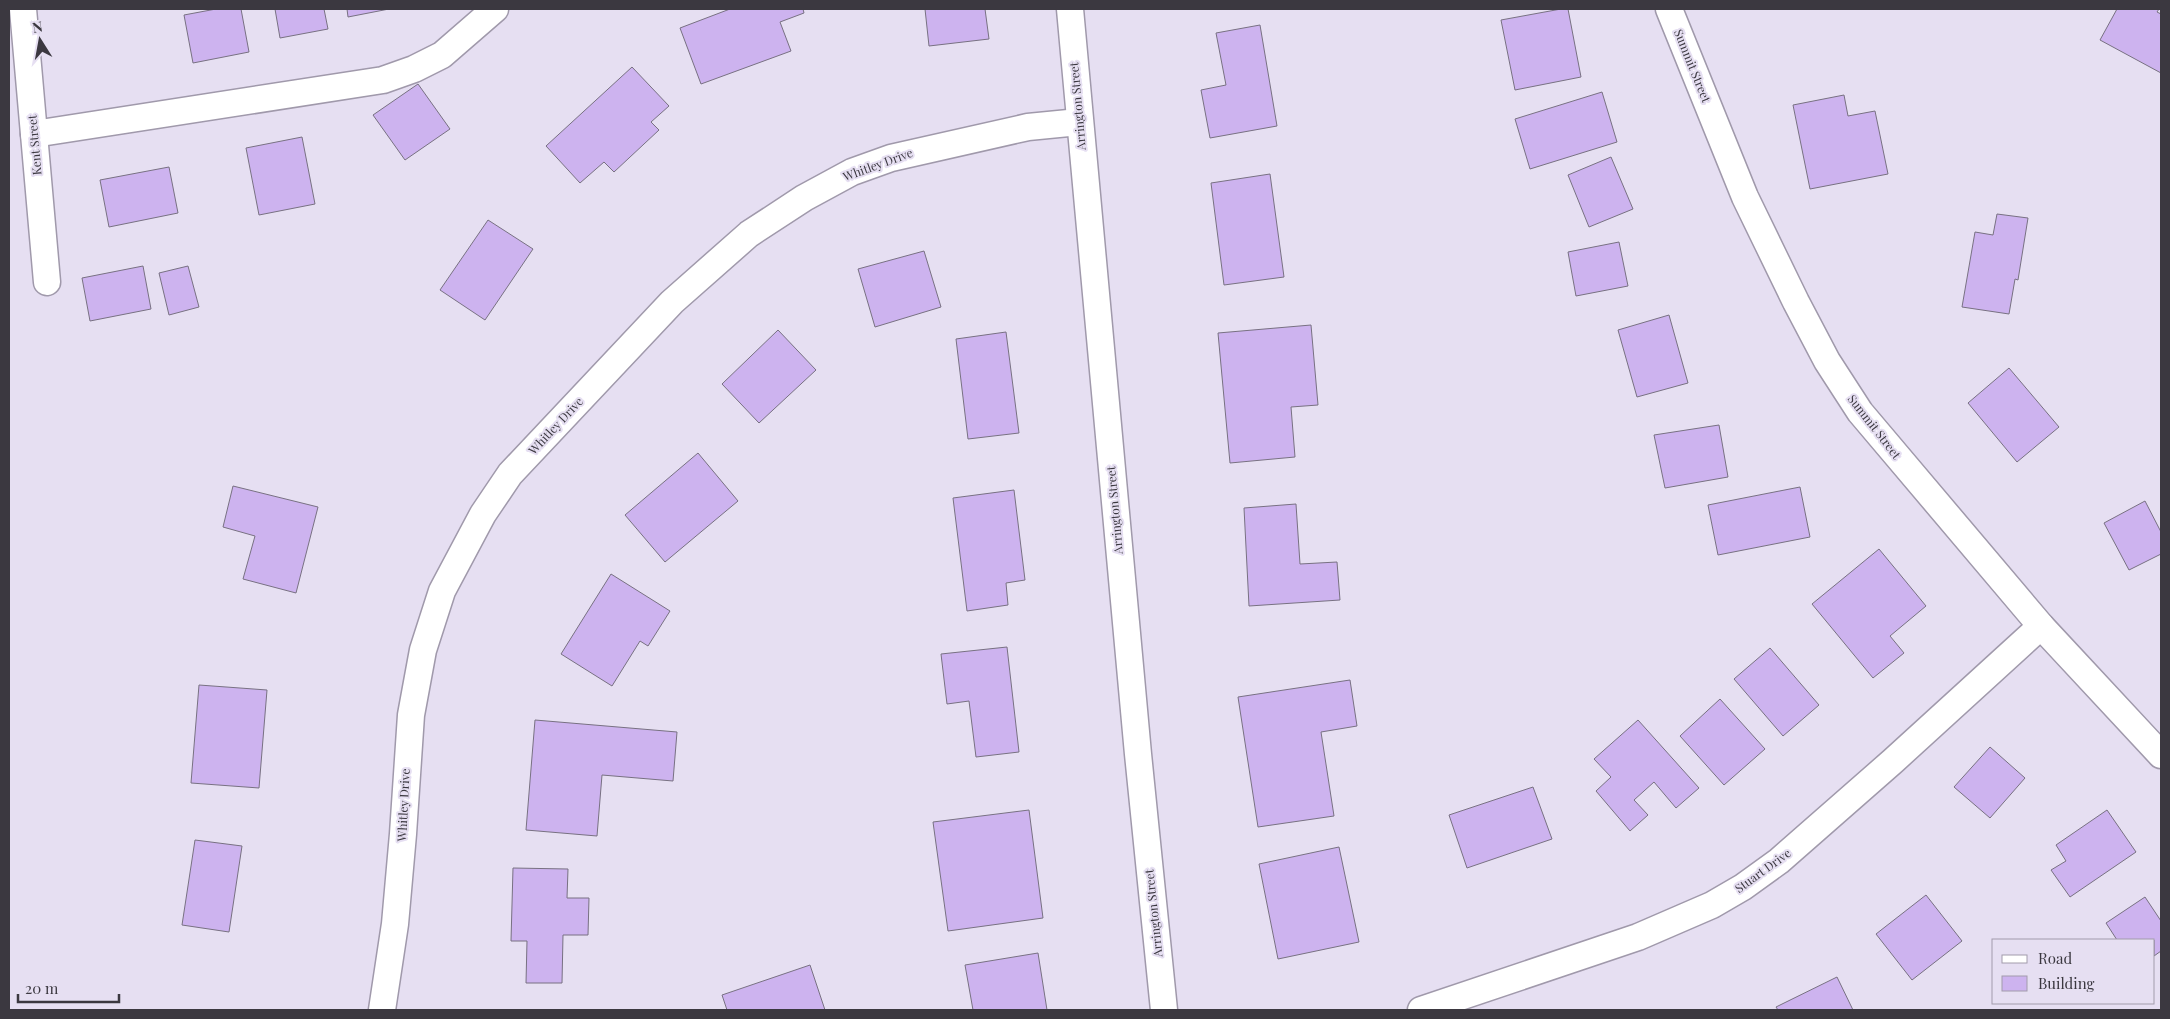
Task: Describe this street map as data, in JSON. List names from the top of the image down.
{
  "streets": {
    "street": [
      "Summit Street",
      "Arrington Street",
      "Kent Street",
      "Whitley Drive",
      "Stuart Drive"
    ]
  },
  "crossings": [
    ["Summit Street", "Stuart Drive"],
    ["Arrington Street", "Whitley Drive"]
  ],
  "legend": ["Road", "Building"],
  "scale_bar": "20 m",
  "north": "top"
}
